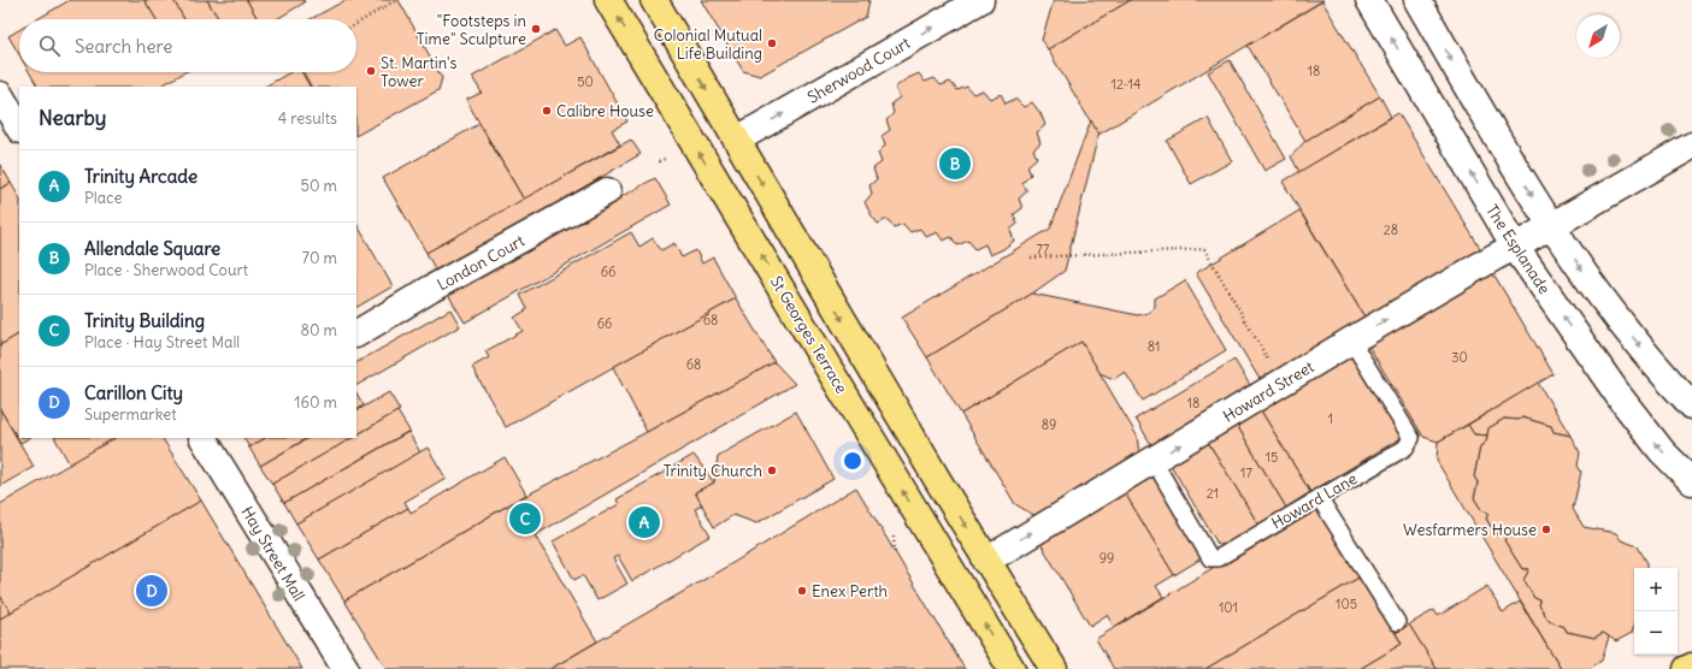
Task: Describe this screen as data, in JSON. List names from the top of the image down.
{
  "streets": {
    "main road": ["St Georges Terrace"],
    "street": [
      "Sherwood Court",
      "The Esplanade",
      "London Court",
      "Howard Street",
      "Hay Street Mall"
    ],
    "lane": ["Howard Lane"]
  },
  "crossings": [
    ["The Esplanade", "Howard Street"],
    ["Howard Street", "Howard Lane"]
  ],
  "one_way": ["Sherwood Court", "Howard Street"],
  "places": [
    "\"Footsteps in Time\" Sculpture",
    "Colonial Mutual Life Building",
    "St. Martin's Tower",
    "Calibre House",
    "Trinity Church",
    "Wesfarmers House",
    "Enex Perth"
  ],
  "house_numbers": [
    "18",
    "50",
    "12-14",
    "28",
    "77",
    "66",
    "68",
    "66",
    "81",
    "30",
    "68",
    "18",
    "1",
    "89",
    "15",
    "17",
    "21",
    "99",
    "105",
    "101"
  ],
  "north": "bottom left",
  "page": {
    "search": "Search here",
    "heading": ["Nearby", "4 results"],
    "pins": [
      "B",
      "C",
      "A",
      "D"
    ],
    "list": [
      {
        "mark": "A",
        "name": "Trinity Arcade",
        "note": "Place",
        "value": "50 m"
      },
      {
        "mark": "B",
        "name": "Allendale Square",
        "note": "Place · Sherwood Court",
        "value": "70 m"
      },
      {
        "mark": "C",
        "name": "Trinity Building",
        "note": "Place · Hay Street Mall",
        "value": "80 m"
      },
      {
        "mark": "D",
        "name": "Carillon City",
        "note": "Supermarket",
        "value": "160 m"
      }
    ],
    "map_buttons": ["+", "−"]
  }
}
